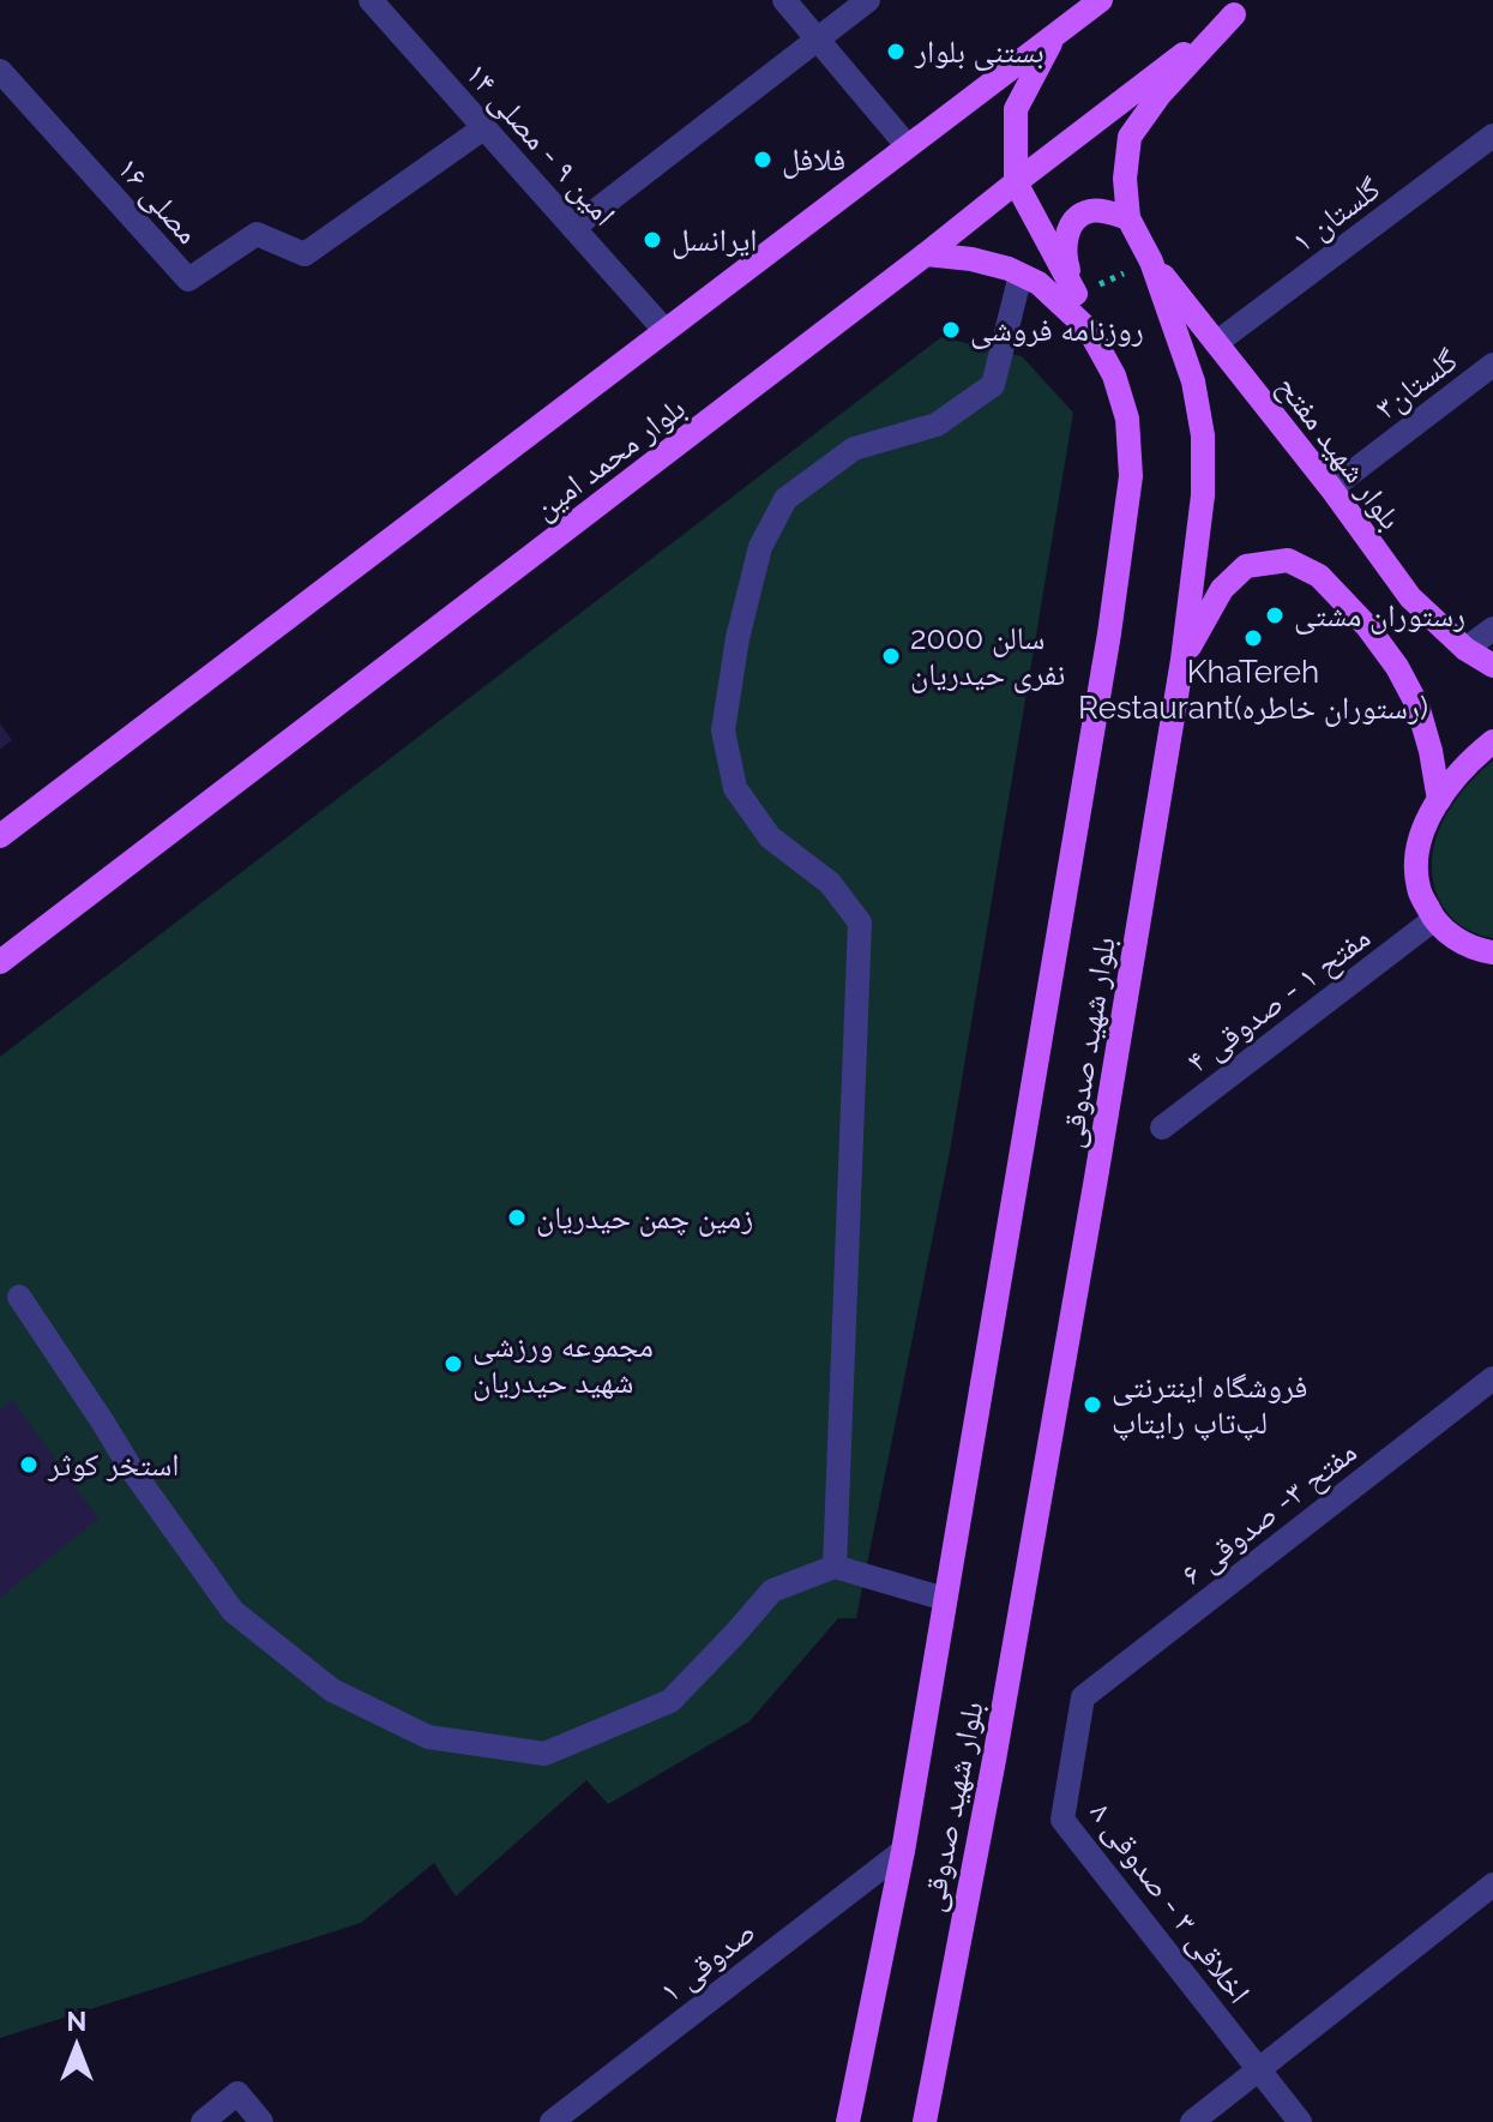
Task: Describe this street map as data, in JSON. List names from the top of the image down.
{
  "streets": {
    "main road": ["بلوار شهید مفتح", "بلوار محمد امین", "بلوار شهید صدوقی"],
    "street": [
      "امین ۹ - مصلی ۱۴",
      "مصلی ۱۶",
      "گلستان ۱",
      "گلستان۳",
      "مفتح ۱ - صدوقی ۴",
      "مفتح ۳- صدوقی ۶",
      "اخلاقی ۳ - صدوقی ۸",
      "صدوقی ۱"
    ]
  },
  "crossings": [
    ["امین ۹ - مصلی ۱۴", "مصلی ۱۶"],
    ["گلستان ۱", "بلوار شهید مفتح"],
    ["گلستان۳", "بلوار شهید مفتح"],
    ["بلوار شهید مفتح", "بلوار شهید صدوقی"],
    ["بلوار محمد امین", "بلوار شهید صدوقی"],
    ["بلوار شهید صدوقی", "صدوقی ۱"],
    ["مفتح ۳- صدوقی ۶", "اخلاقی ۳ - صدوقی ۸"]
  ],
  "places": [
    "بستنی بلوار",
    "فلافل",
    "ایرانسل",
    "روزنامه فروشی",
    "رستوران مشتی",
    "KhaTereh Restaurant(رستوران خاطره)",
    "سالن 2000 نفری حیدریان",
    "زمین چمن حیدریان",
    "مجموعه ورزشی شهید حیدریان",
    "فروشگاه اینترنتی لپ‌تاپ رایتاپ",
    "استخر کوثر"
  ],
  "north": "top"
}
